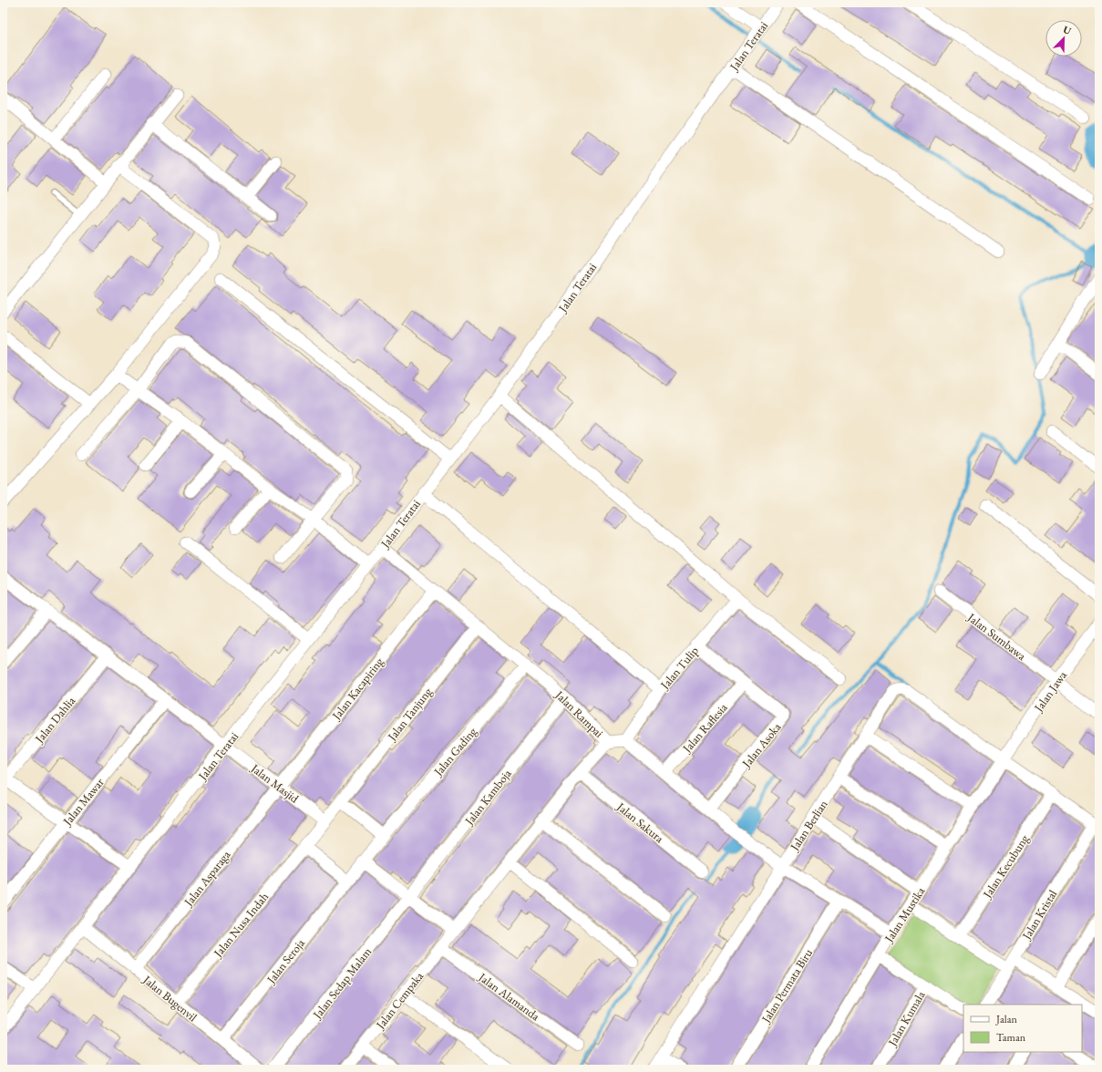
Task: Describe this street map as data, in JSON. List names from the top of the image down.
{
  "streets": {
    "street": [
      "Jalan Teratai",
      "Jalan Sumbawa",
      "Jalan Tulip",
      "Jalan Kacapiring",
      "Jalan Jawa",
      "Jalan Tanjung",
      "Jalan Rampai",
      "Jalan Dahlia",
      "Jalan Raflesia",
      "Jalan Asoka",
      "Jalan Gading",
      "Jalan Masjid",
      "Jalan Kamboja",
      "Jalan Mawar",
      "Jalan Sakura",
      "Jalan Berlian",
      "Jalan Kecubung",
      "Jalan Asparaga",
      "Jalan Mustika",
      "Jalan Kristal",
      "Jalan Nusa Indah",
      "Jalan Seroja",
      "Jalan Sedap Malam",
      "Jalan Permata Biru",
      "Jalan Alamanda",
      "Jalan Bugenvil",
      "Jalan Cempaka",
      "Jalan Kumala"
    ]
  },
  "crossings": [
    ["Jalan Teratai", "Jalan Rampai"],
    ["Jalan Teratai", "Jalan Masjid"],
    ["Jalan Teratai", "Jalan Bugenvil"],
    ["Jalan Sumbawa", "Jalan Jawa"],
    ["Jalan Tulip", "Jalan Rampai"],
    ["Jalan Tulip", "Jalan Asoka"],
    ["Jalan Kacapiring", "Jalan Rampai"],
    ["Jalan Kacapiring", "Jalan Masjid"],
    ["Jalan Kacapiring", "Jalan Asparaga"],
    ["Jalan Jawa", "Jalan Berlian"],
    ["Jalan Jawa", "Jalan Mustika"],
    ["Jalan Tanjung", "Jalan Rampai"],
    ["Jalan Tanjung", "Jalan Masjid"],
    ["Jalan Tanjung", "Jalan Nusa Indah"],
    ["Jalan Rampai", "Jalan Gading"],
    ["Jalan Rampai", "Jalan Kamboja"],
    ["Jalan Dahlia", "Jalan Masjid"],
    ["Jalan Raflesia", "Jalan Asoka"],
    ["Jalan Gading", "Jalan Seroja"],
    ["Jalan Masjid", "Jalan Mawar"],
    ["Jalan Masjid", "Jalan Asparaga"],
    ["Jalan Masjid", "Jalan Nusa Indah"],
    ["Jalan Kamboja", "Jalan Sedap Malam"],
    ["Jalan Berlian", "Jalan Mustika"],
    ["Jalan Asparaga", "Jalan Bugenvil"],
    ["Jalan Nusa Indah", "Jalan Bugenvil"],
    ["Jalan Seroja", "Jalan Bugenvil"],
    ["Jalan Alamanda", "Jalan Cempaka"]
  ],
  "legend": ["Jalan", "Taman"],
  "north": "top right"
}
